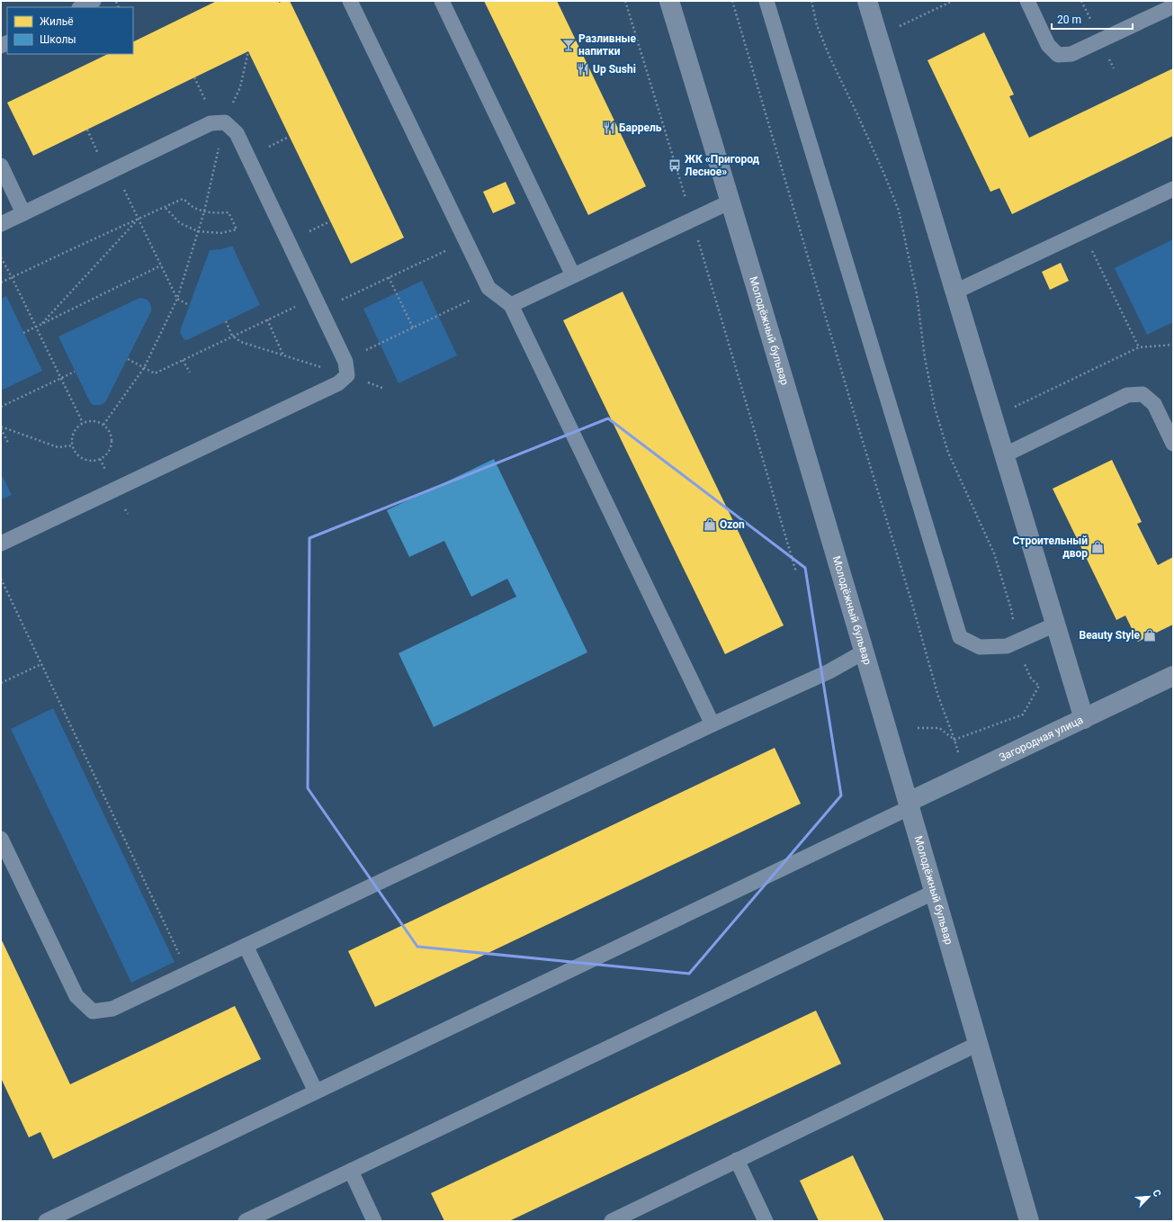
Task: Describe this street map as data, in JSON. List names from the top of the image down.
{
  "streets": {
    "street": ["Молодёжный бульвар", "Загородная улица"]
  },
  "crossings": [
    ["Молодёжный бульвар", "Загородная улица"]
  ],
  "places": {
    "bar": ["Разливные напитки"],
    "restaurant": ["Up Sushi", "Баррель"],
    "bus stop": ["ЖК «Пригород Лесное»"],
    "shop": ["Ozon", "Строительный двор", "Beauty Style"]
  },
  "legend": ["Жильё", "Школы"],
  "scale_bar": "20 m",
  "north": "top right"
}
